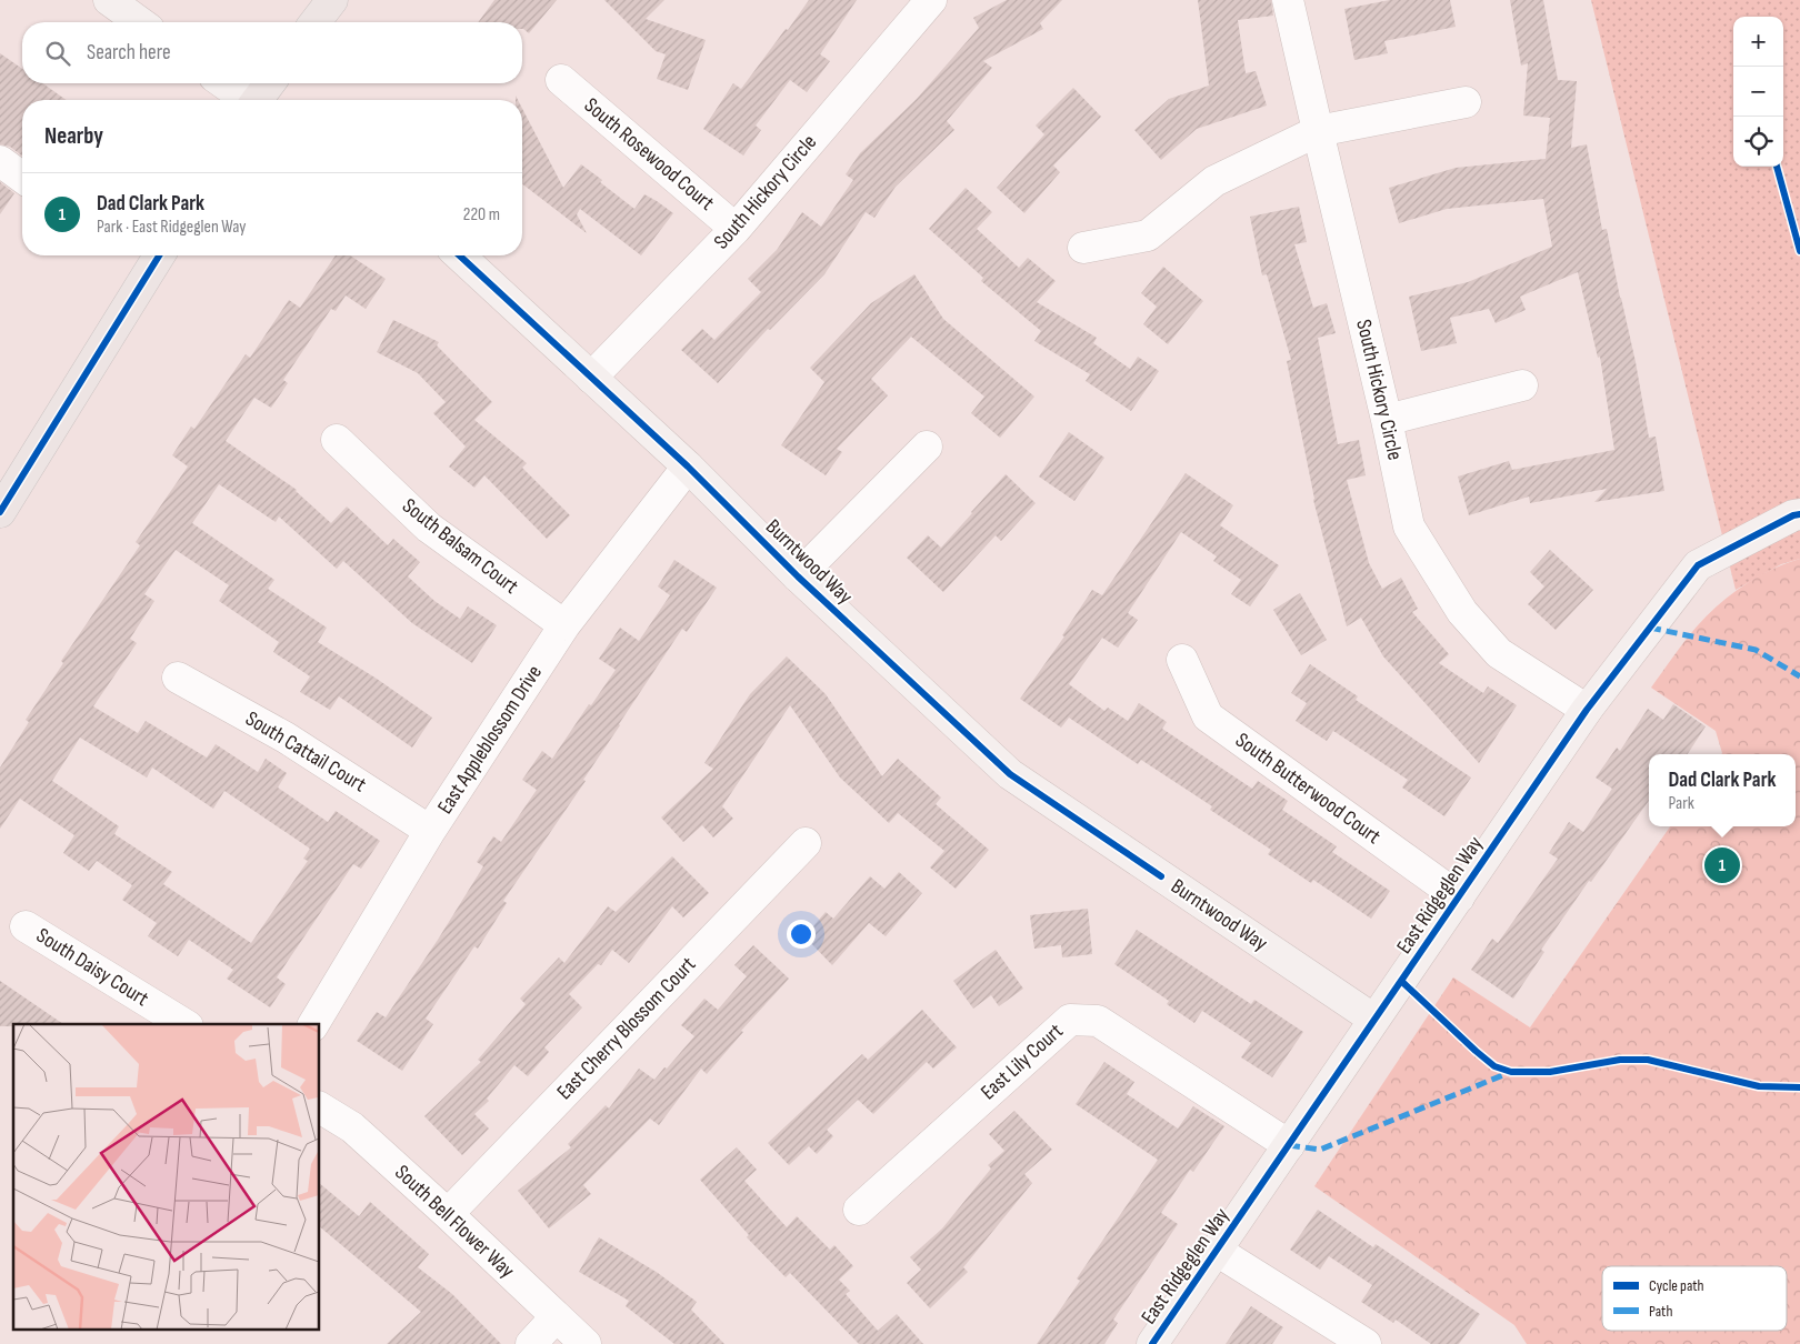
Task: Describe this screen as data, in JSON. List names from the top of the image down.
{
  "streets": {
    "street": [
      "South Rosewood Court",
      "South Hickory Circle",
      "South Balsam Court",
      "Burntwood Way",
      "East Appleblossom Drive",
      "South Cattail Court",
      "South Butterwood Court",
      "East Ridgeglen Way",
      "South Daisy Court",
      "East Cherry Blossom Court",
      "East Lily Court",
      "South Bell Flower Way"
    ]
  },
  "crossings": [
    ["South Rosewood Court", "South Hickory Circle"],
    ["South Hickory Circle", "Burntwood Way"],
    ["South Hickory Circle", "East Ridgeglen Way"],
    ["South Balsam Court", "East Appleblossom Drive"],
    ["Burntwood Way", "East Appleblossom Drive"],
    ["Burntwood Way", "East Ridgeglen Way"],
    ["East Appleblossom Drive", "South Cattail Court"],
    ["South Butterwood Court", "East Ridgeglen Way"],
    ["East Ridgeglen Way", "East Lily Court"],
    ["East Cherry Blossom Court", "South Bell Flower Way"]
  ],
  "legend": ["Cycle path", "Path"],
  "page": {
    "map_buttons": ["+", "−"],
    "search": "Search here",
    "heading": "Nearby",
    "list": [
      {
        "mark": "1",
        "name": "Dad Clark Park",
        "note": "Park · East Ridgeglen Way",
        "value": "220 m"
      }
    ],
    "popup": ["Dad Clark Park", "Park"],
    "pins": "1"
  }
}
